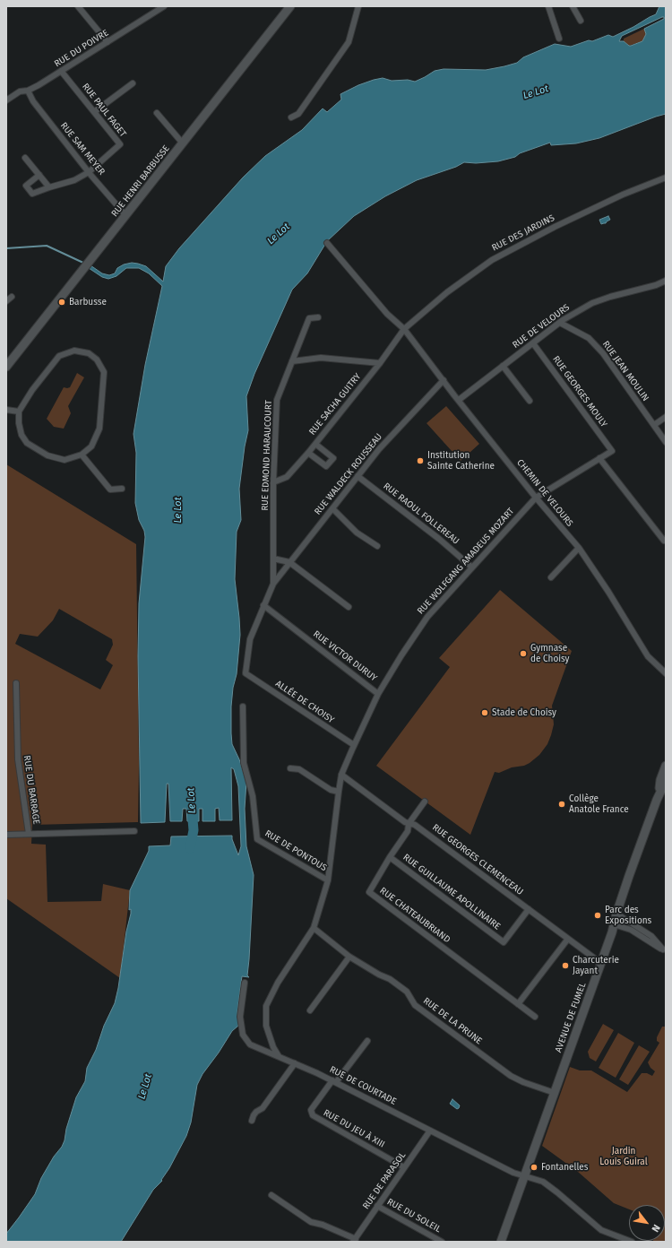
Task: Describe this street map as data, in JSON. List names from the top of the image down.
{
  "streets": {
    "main road": ["RUE HENRI BARBUSSE", "AVENUE DE FUMEL"],
    "street": [
      "RUE DU POIVRE",
      "RUE PAUL FAGET",
      "RUE SAM MEYER",
      "RUE DES JARDINS",
      "RUE DE VELOURS",
      "RUE JEAN MOULIN",
      "RUE GEORGES MOULY",
      "RUE SACHA GUITRY",
      "RUE EDMOND HARAUCOURT",
      "RUE WALDECK ROUSSEAU",
      "CHEMIN DE VELOURS",
      "RUE RAOUL FOLLEREAU",
      "RUE WOLFGANG AMADEUS MOZART",
      "RUE VICTOR DURUY",
      "ALLÉE DE CHOISY",
      "RUE DU BARRAGE",
      "RUE DE PONTOUS",
      "RUE GEORGES CLEMENCEAU",
      "RUE GUILLAUME APOLLINAIRE",
      "RUE CHATEAUBRIAND",
      "RUE DE LA PRUNE",
      "RUE DE COURTADE",
      "RUE DU JEU À XIII",
      "RUE DE PARASOL",
      "RUE DU SOLEIL"
    ]
  },
  "crossings": [
    ["RUE DU POIVRE", "RUE PAUL FAGET"],
    ["RUE DU POIVRE", "RUE SAM MEYER"],
    ["RUE PAUL FAGET", "RUE SAM MEYER"],
    ["RUE SAM MEYER", "RUE HENRI BARBUSSE"],
    ["RUE DES JARDINS", "RUE SACHA GUITRY"],
    ["RUE DES JARDINS", "CHEMIN DE VELOURS"],
    ["RUE DE VELOURS", "RUE JEAN MOULIN"],
    ["RUE DE VELOURS", "RUE GEORGES MOULY"],
    ["RUE DE VELOURS", "CHEMIN DE VELOURS"],
    ["RUE GEORGES MOULY", "RUE WOLFGANG AMADEUS MOZART"],
    ["RUE SACHA GUITRY", "RUE EDMOND HARAUCOURT"],
    ["RUE SACHA GUITRY", "CHEMIN DE VELOURS"],
    ["RUE EDMOND HARAUCOURT", "RUE WALDECK ROUSSEAU"],
    ["RUE EDMOND HARAUCOURT", "RUE VICTOR DURUY"],
    ["RUE EDMOND HARAUCOURT", "ALLÉE DE CHOISY"],
    ["RUE WALDECK ROUSSEAU", "CHEMIN DE VELOURS"],
    ["RUE WALDECK ROUSSEAU", "RUE RAOUL FOLLEREAU"],
    ["CHEMIN DE VELOURS", "RUE WOLFGANG AMADEUS MOZART"],
    ["RUE RAOUL FOLLEREAU", "RUE WOLFGANG AMADEUS MOZART"],
    ["RUE WOLFGANG AMADEUS MOZART", "RUE VICTOR DURUY"],
    ["RUE VICTOR DURUY", "ALLÉE DE CHOISY"],
    ["RUE VICTOR DURUY", "RUE DE PONTOUS"],
    ["RUE VICTOR DURUY", "RUE GEORGES CLEMENCEAU"],
    ["RUE VICTOR DURUY", "RUE DE LA PRUNE"],
    ["RUE VICTOR DURUY", "RUE DE COURTADE"],
    ["RUE GEORGES CLEMENCEAU", "RUE GUILLAUME APOLLINAIRE"],
    ["RUE GEORGES CLEMENCEAU", "RUE CHATEAUBRIAND"],
    ["RUE GEORGES CLEMENCEAU", "AVENUE DE FUMEL"],
    ["RUE GUILLAUME APOLLINAIRE", "RUE CHATEAUBRIAND"],
    ["AVENUE DE FUMEL", "RUE DE LA PRUNE"],
    ["AVENUE DE FUMEL", "RUE DE COURTADE"],
    ["RUE DE COURTADE", "RUE DU JEU À XIII"],
    ["RUE DE COURTADE", "RUE DE PARASOL"],
    ["RUE DU JEU À XIII", "RUE DE PARASOL"],
    ["RUE DE PARASOL", "RUE DU SOLEIL"]
  ],
  "water": ["Le Lot"],
  "parks": ["Jardin Louis Guiral"],
  "places": [
    "Barbusse",
    "Institution Sainte Catherine",
    "Gymnase de Choisy",
    "Stade de Choisy",
    "Collège Anatole France",
    "Parc des Expositions",
    "Charcuterie Jayant",
    "Fontanelles"
  ],
  "north": "bottom right"
}
